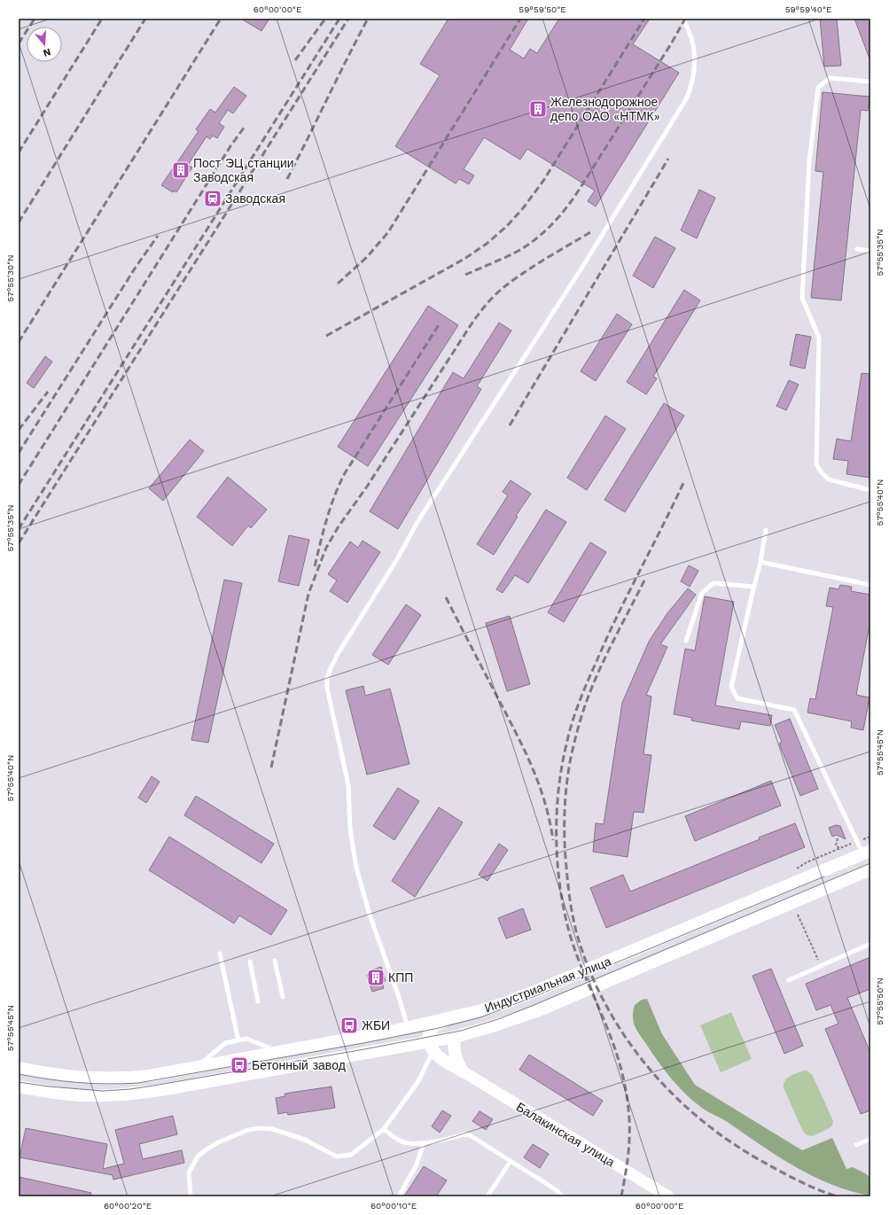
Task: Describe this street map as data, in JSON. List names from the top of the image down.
{
  "streets": {
    "main road": ["Индустриальная улица"],
    "street": ["Балакинская улица"]
  },
  "places": {
    "building": ["Железнодорожное депо ОАО «НТМК»", "Пост ЭЦ станции Заводская", "КПП"],
    "station": ["Заводская"],
    "bus stop": ["ЖБИ", "Бетонный завод"]
  },
  "north": "bottom",
  "coordinates": [
    "60°00'00\"E",
    "59°59'50\"E",
    "59°59'40\"E",
    "57°55'35\"N",
    "57°55'30\"N",
    "57°55'40\"N",
    "57°55'45\"N",
    "57°55'50\"N",
    "60°00'20\"E",
    "60°00'10\"E"
  ]
}
